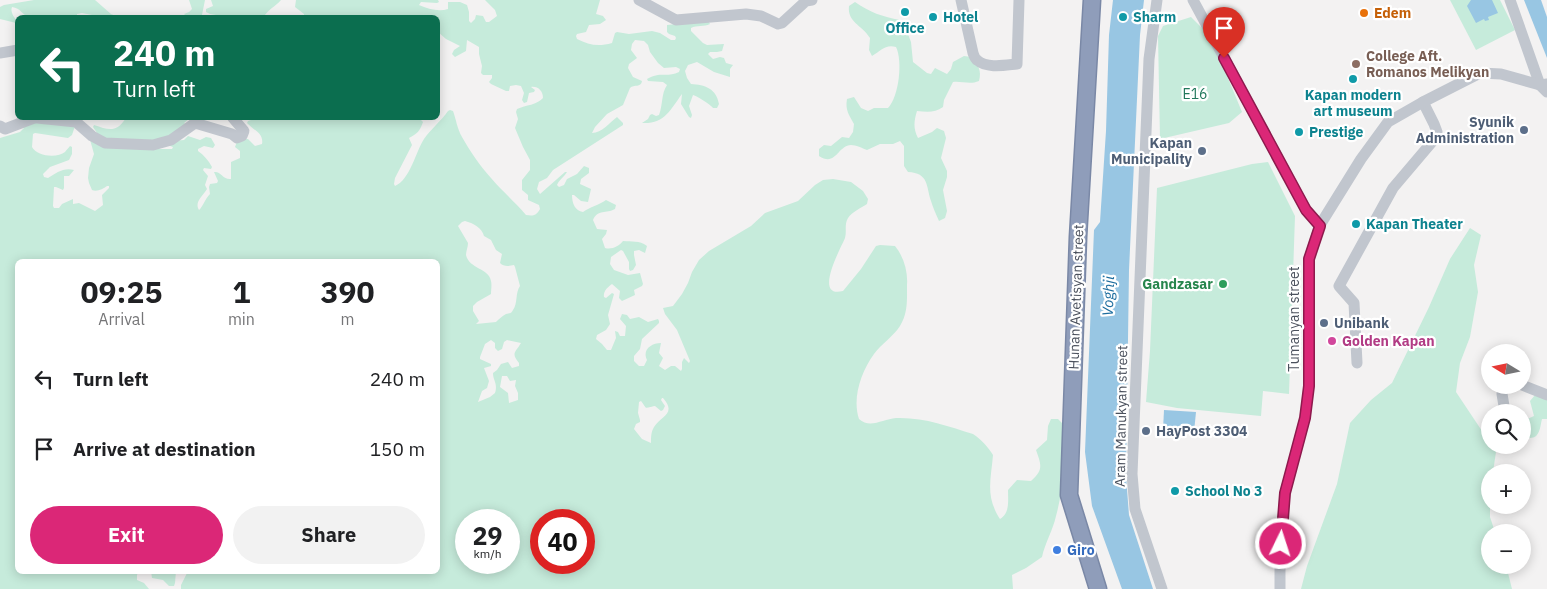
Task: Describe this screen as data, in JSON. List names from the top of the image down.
{
  "streets": {
    "highway": ["Hunan Avetisyan street"],
    "street": ["Tumanyan street", "Aram Manukyan street"]
  },
  "water": ["Voghji"],
  "parks": ["E16"],
  "places": [
    "Office",
    "Edem",
    "Hotel",
    "Sharm",
    "College Aft. Romanos Melikyan",
    "Kapan modern art museum",
    "Syunik Administration",
    "Prestige",
    "Kapan Municipality",
    "Kapan Theater",
    "Gandzasar",
    "Unibank",
    "Golden Kapan",
    "HayPost 3304",
    "School No 3",
    "Giro"
  ],
  "north": "left",
  "page": {
    "turn": ["240 m", "Turn left"],
    "eta": [
      "09:25",
      "Arrival",
      "1",
      "min",
      "390",
      "m"
    ],
    "map_buttons": ["+", "−"],
    "list": [
      {
        "name": "Turn left",
        "value": "240 m"
      },
      {
        "name": "Arrive at destination",
        "value": "150 m"
      }
    ],
    "buttons": ["Exit", "Share"],
    "speed": "29 km/h",
    "limit": "40"
  }
}
